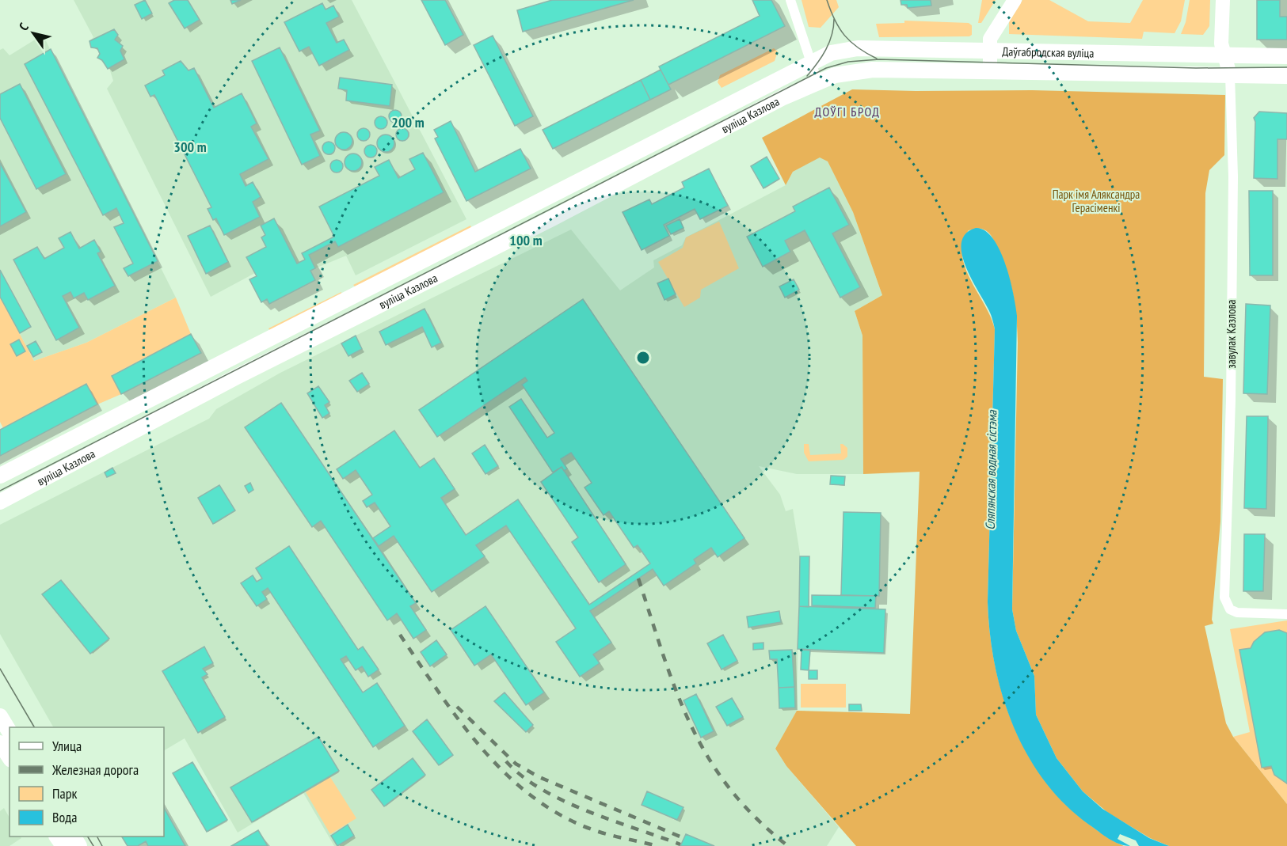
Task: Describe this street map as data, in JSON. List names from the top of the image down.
{
  "streets": {
    "main road": ["Даўгабродская вуліца", "вуліца Казлова", "завулак Казлова"]
  },
  "crossings": [
    ["Даўгабродская вуліца", "вуліца Казлова"],
    ["Даўгабродская вуліца", "завулак Казлова"]
  ],
  "districts": ["ДОЎГІ БРОД"],
  "water": ["Сляпянская водная сістэма"],
  "parks": ["Парк імя Аляксандра Герасіменкі"],
  "legend": [
    "Улица",
    "Железная дорога",
    "Парк",
    "Вода"
  ],
  "north": "top left",
  "rings": ["200 m", "300 m", "100 m"]
}
